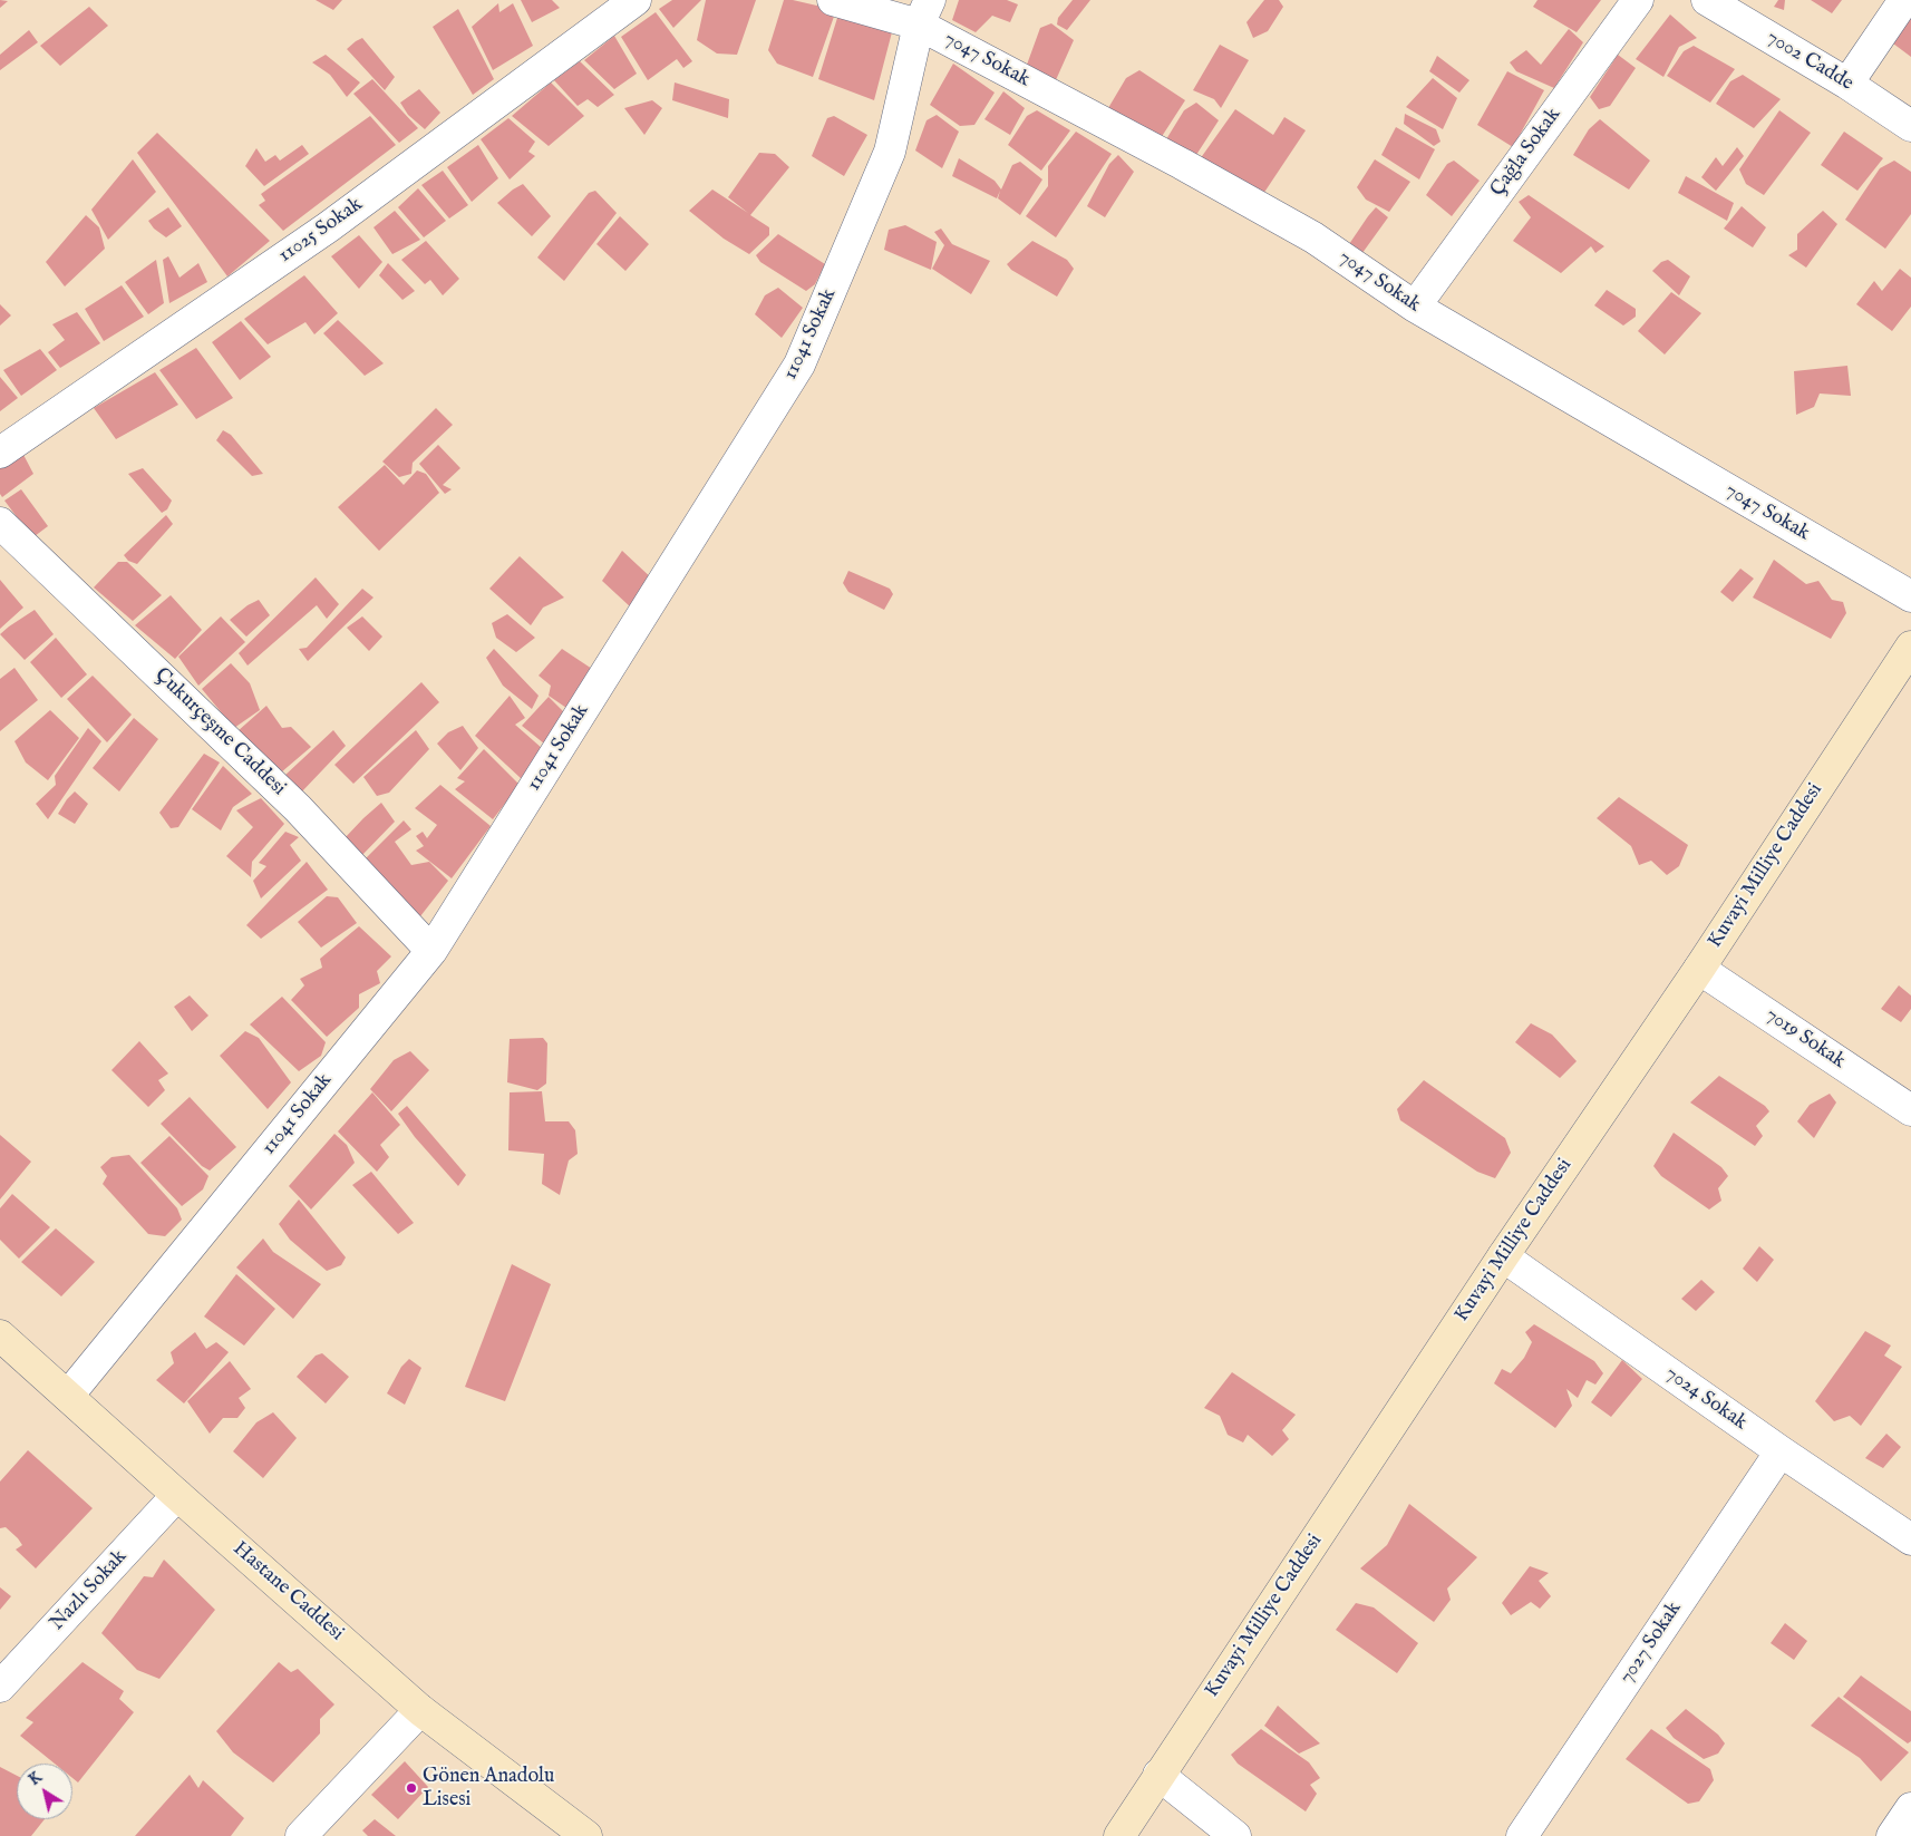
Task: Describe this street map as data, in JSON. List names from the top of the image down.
{
  "streets": {
    "main road": ["Kuvayi Milliye Caddesi", "Hastane Caddesi"],
    "street": [
      "7047 Sokak",
      "7002 Cadde",
      "Çağla Sokak",
      "11025 Sokak",
      "11041 Sokak",
      "Çukurçeşme Caddesi",
      "7019 Sokak",
      "7024 Sokak",
      "Nazlı Sokak",
      "7027 Sokak"
    ]
  },
  "crossings": [
    ["7047 Sokak", "Çağla Sokak"],
    ["7047 Sokak", "11041 Sokak"],
    ["11041 Sokak", "Çukurçeşme Caddesi"],
    ["11041 Sokak", "Hastane Caddesi"],
    ["Kuvayi Milliye Caddesi", "7019 Sokak"],
    ["Kuvayi Milliye Caddesi", "7024 Sokak"],
    ["7024 Sokak", "7027 Sokak"],
    ["Nazlı Sokak", "Hastane Caddesi"]
  ],
  "places": ["Gönen Anadolu Lisesi"],
  "north": "top left"
}
